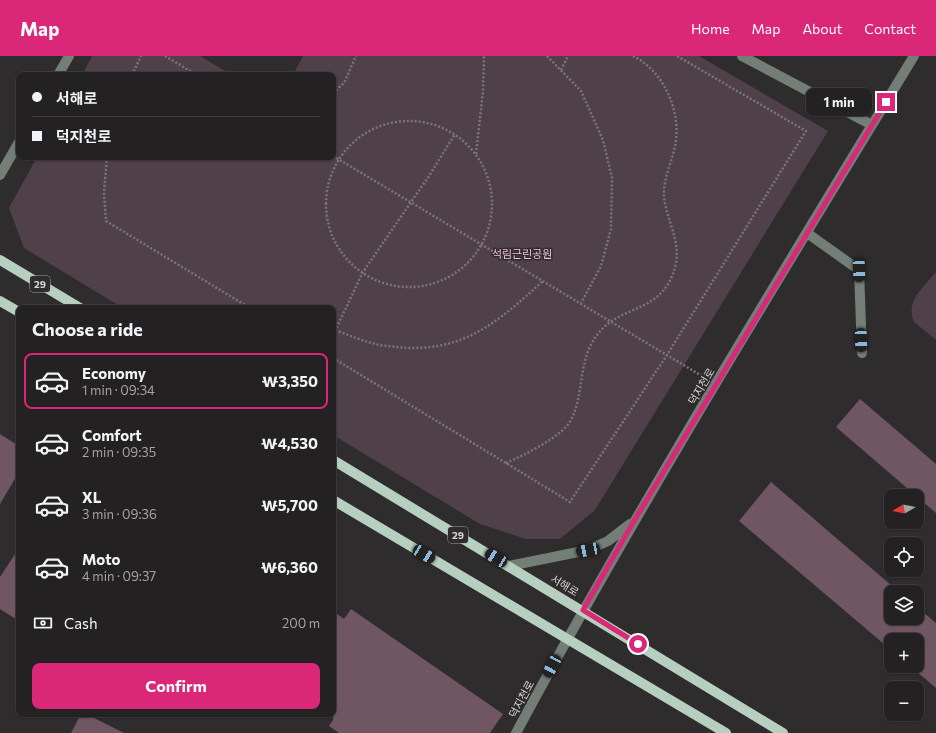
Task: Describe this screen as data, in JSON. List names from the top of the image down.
{
  "streets": {
    "main road": ["29", "서해로"],
    "street": ["덕지천로"]
  },
  "crossings": [
    ["덕지천로", "서해로"]
  ],
  "parks": ["석림근린공원"],
  "north": "left",
  "page": {
    "header": "Map",
    "nav": [
      "Home",
      "Map",
      "About",
      "Contact"
    ],
    "banner": ["서해로", "덕지천로"],
    "bubble": "1 min",
    "heading": "Choose a ride",
    "list": [
      {
        "name": "Economy",
        "note": "1 min · 09:34",
        "value": "₩3,350"
      },
      {
        "name": "Comfort",
        "note": "2 min · 09:35",
        "value": "₩4,530"
      },
      {
        "name": "XL",
        "note": "3 min · 09:36",
        "value": "₩5,700"
      },
      {
        "name": "Moto",
        "note": "4 min · 09:37",
        "value": "₩6,360"
      }
    ],
    "map_buttons": ["+", "−"],
    "pay": ["Cash", "200 m"],
    "buttons": "Confirm"
  }
}
